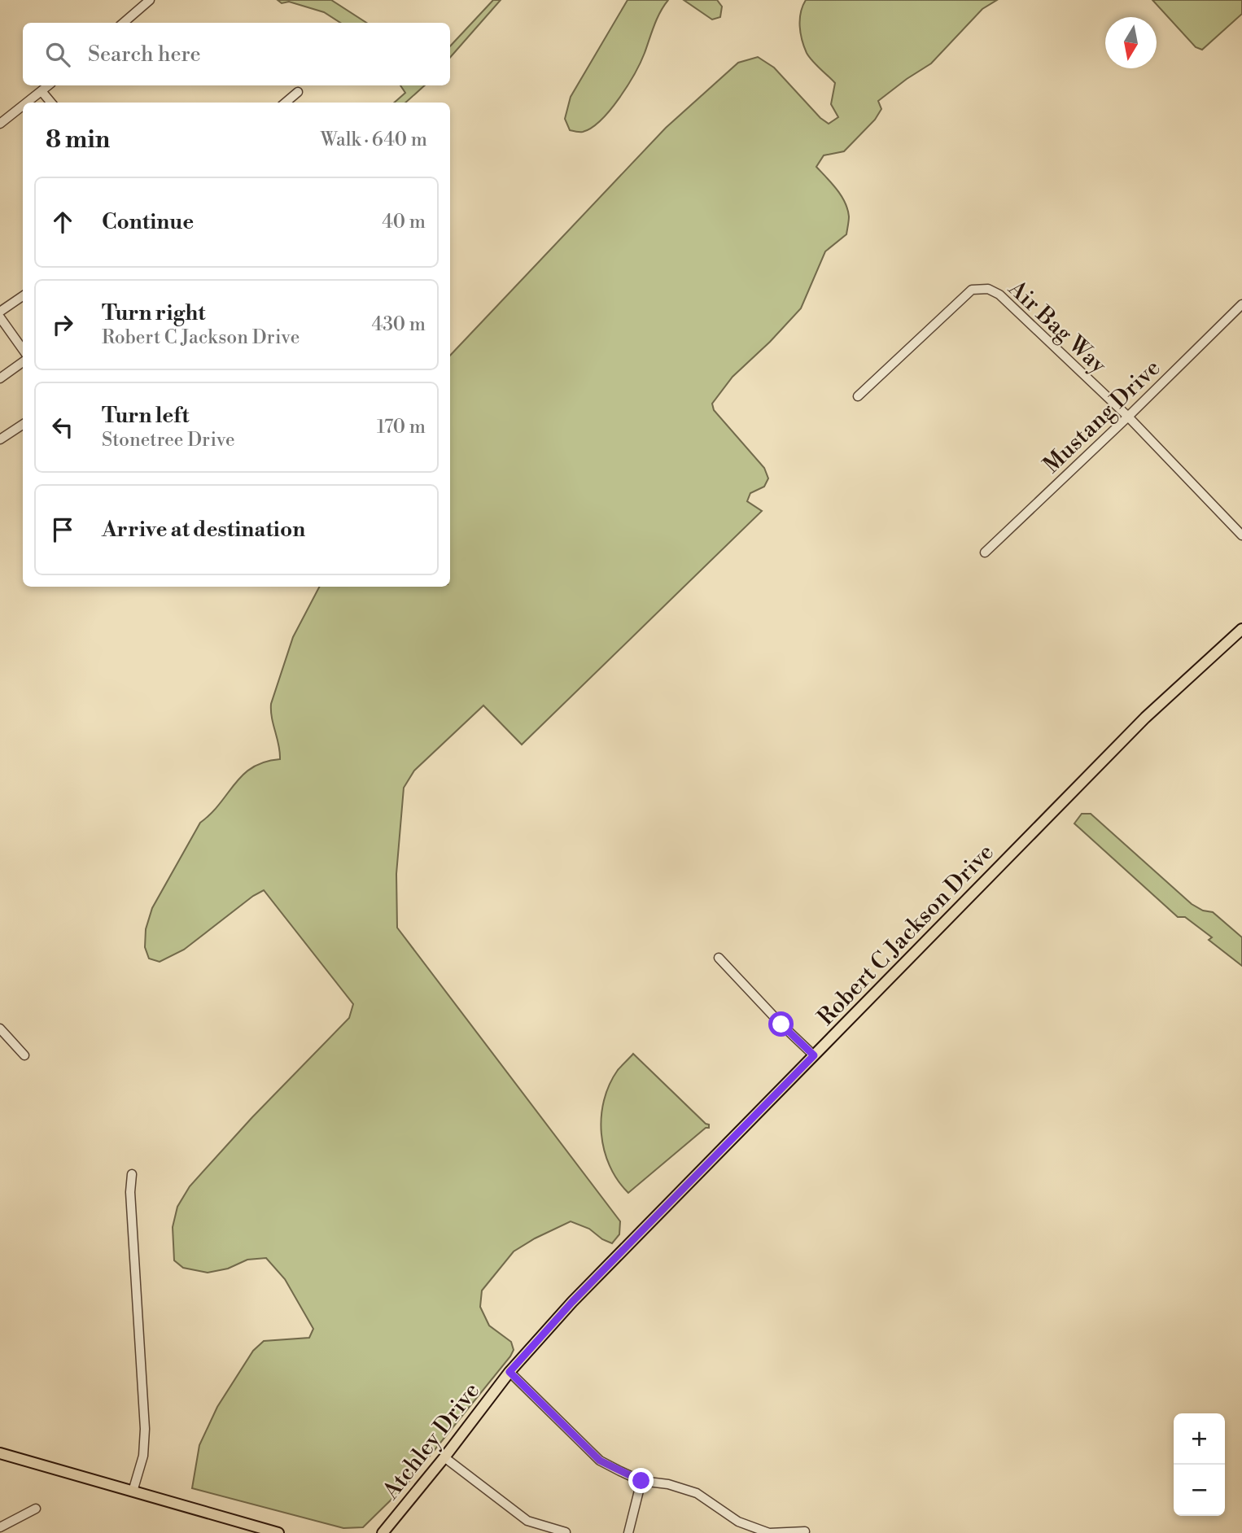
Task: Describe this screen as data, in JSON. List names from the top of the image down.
{
  "streets": {
    "main road": ["Robert C Jackson Drive", "Atchley Drive"],
    "street": ["Air Bag Way", "Mustang Drive"]
  },
  "crossings": [
    ["Air Bag Way", "Mustang Drive"],
    ["Robert C Jackson Drive", "Atchley Drive"]
  ],
  "north": "bottom",
  "page": {
    "search": "Search here",
    "heading": ["8 min", "Walk · 640 m"],
    "list": [
      ["Continue", "40 m"],
      ["Turn right", "Robert C Jackson Drive", "430 m"],
      ["Turn left", "Stonetree Drive", "170 m"],
      "Arrive at destination"
    ],
    "map_buttons": ["+", "−"]
  }
}
